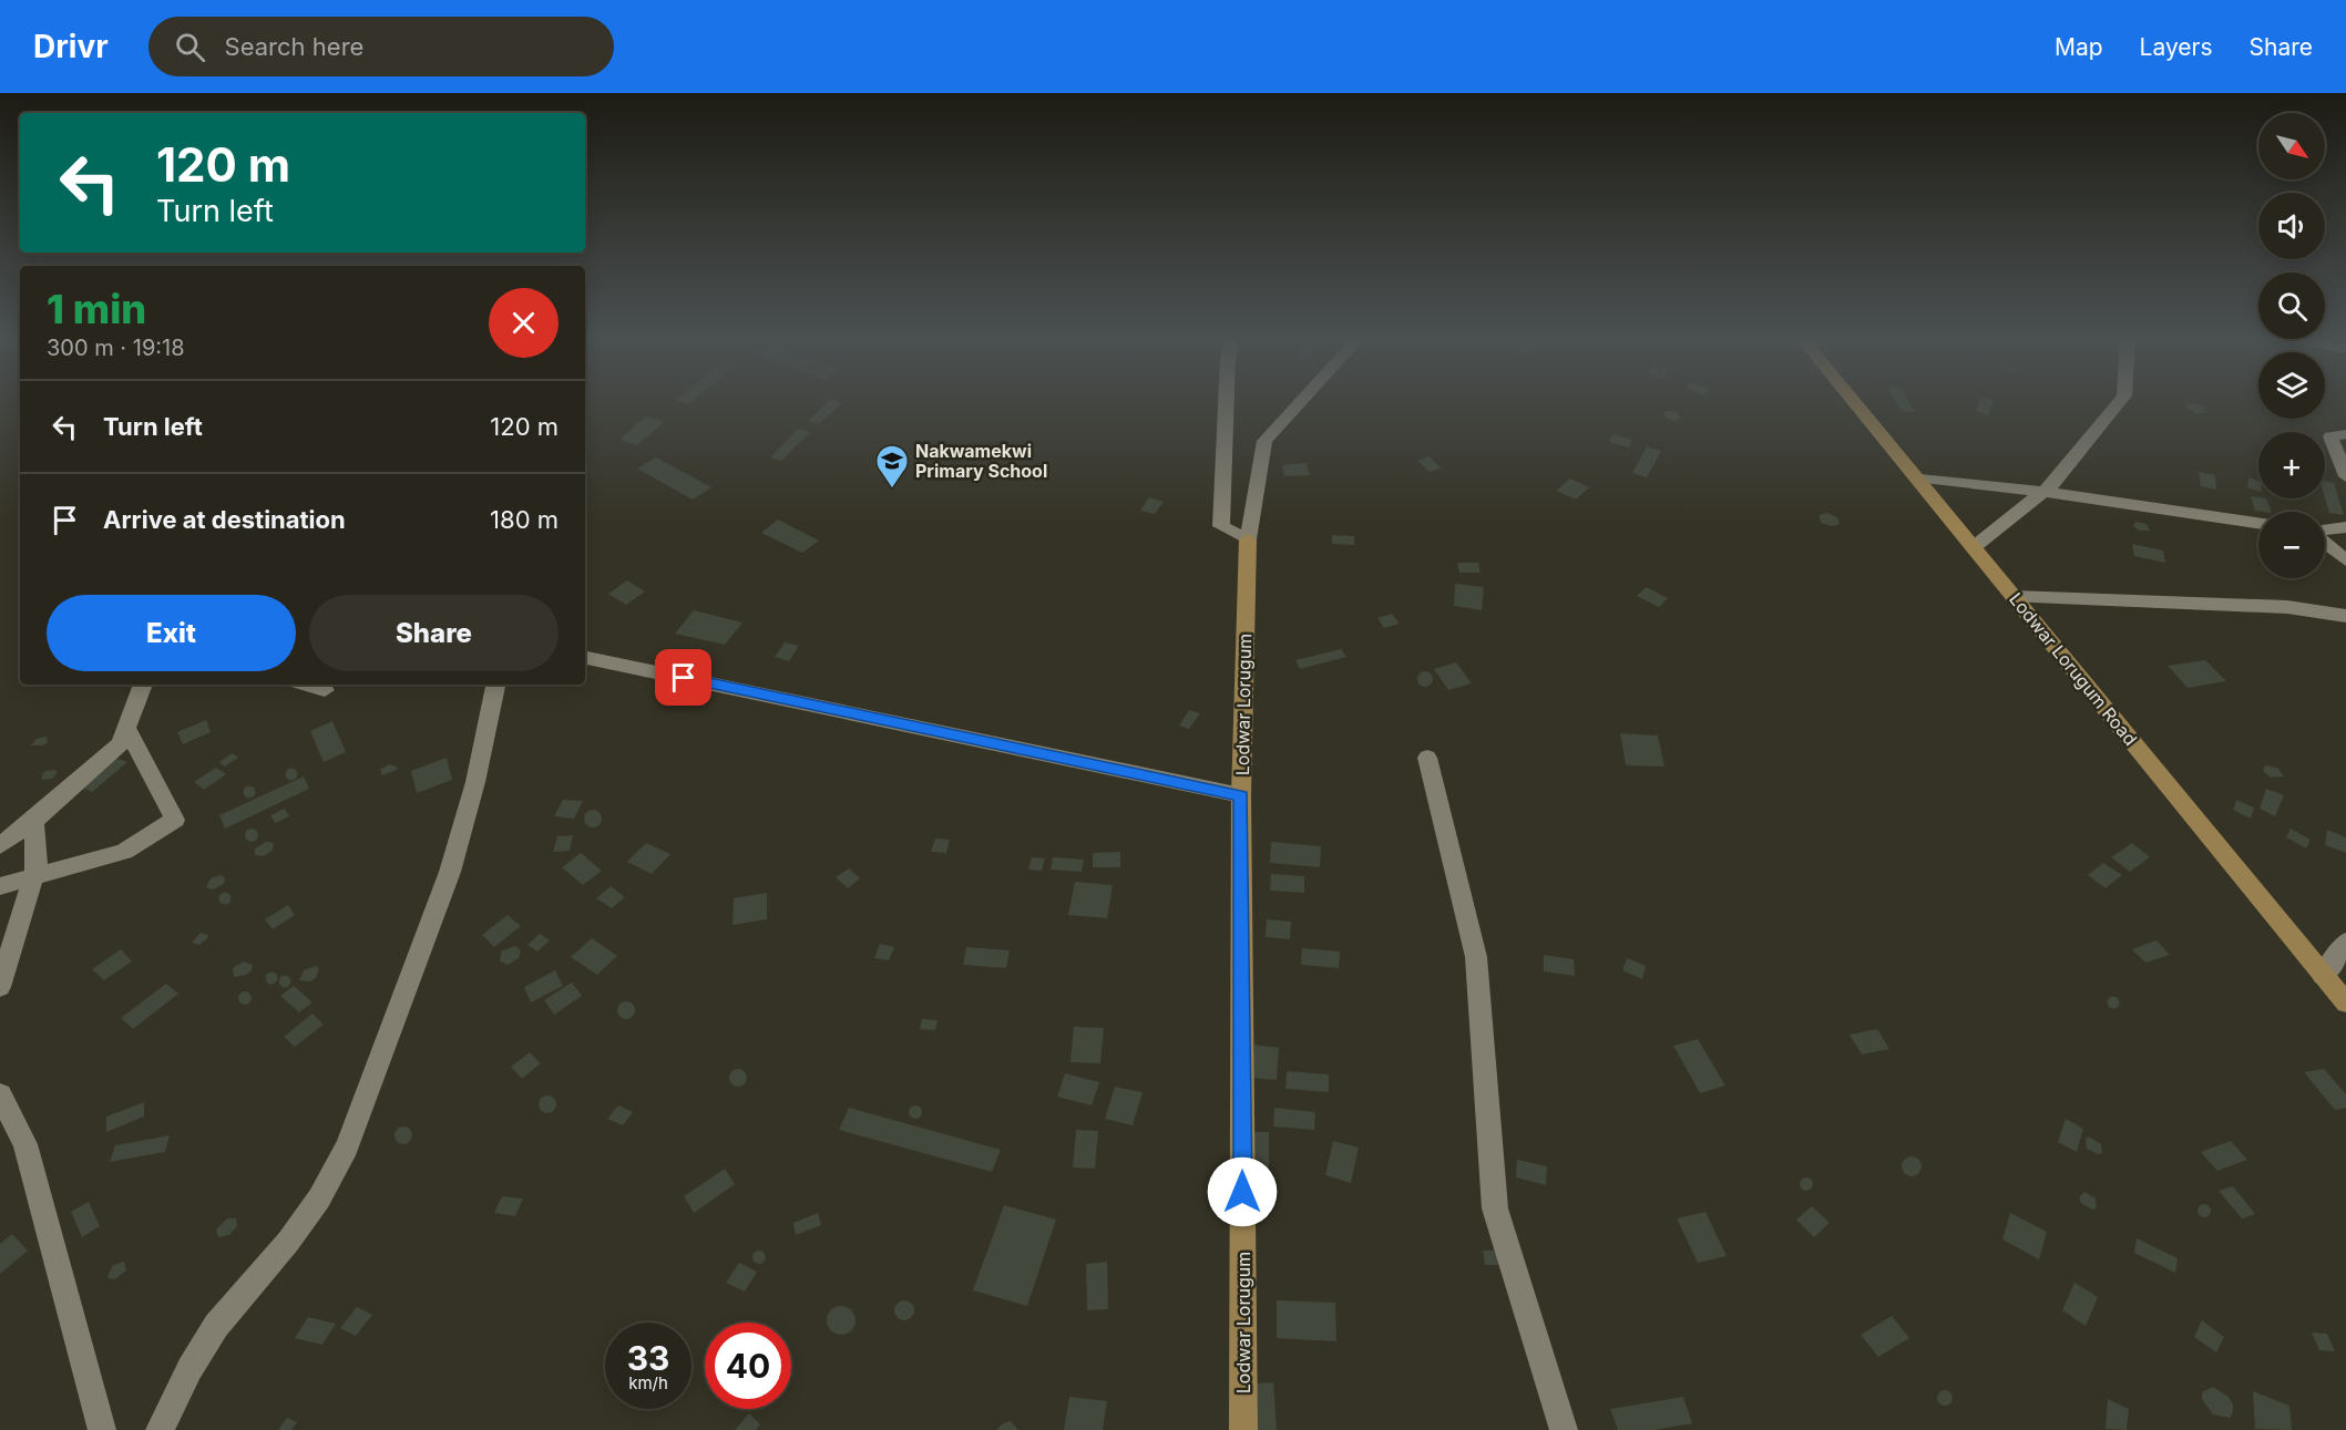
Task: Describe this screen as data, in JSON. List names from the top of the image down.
{
  "streets": {
    "main road": ["Lodwar Lorugum Road", "Lodwar Lorugum"]
  },
  "places": {
    "school or university": ["Nakwamekwi Primary School"]
  },
  "north": "bottom right",
  "page": {
    "header": "Drivr",
    "search": "Search here",
    "nav": ["Map", "Layers", "Share"],
    "map_buttons": ["+", "−"],
    "turn": ["120 m", "Turn left"],
    "heading": ["1 min", "300 m · 19:18"],
    "list": [
      {
        "name": "Turn left",
        "value": "120 m"
      },
      {
        "name": "Arrive at destination",
        "value": "180 m"
      }
    ],
    "buttons": ["Exit", "Share"],
    "speed": "33 km/h",
    "limit": "40"
  }
}
